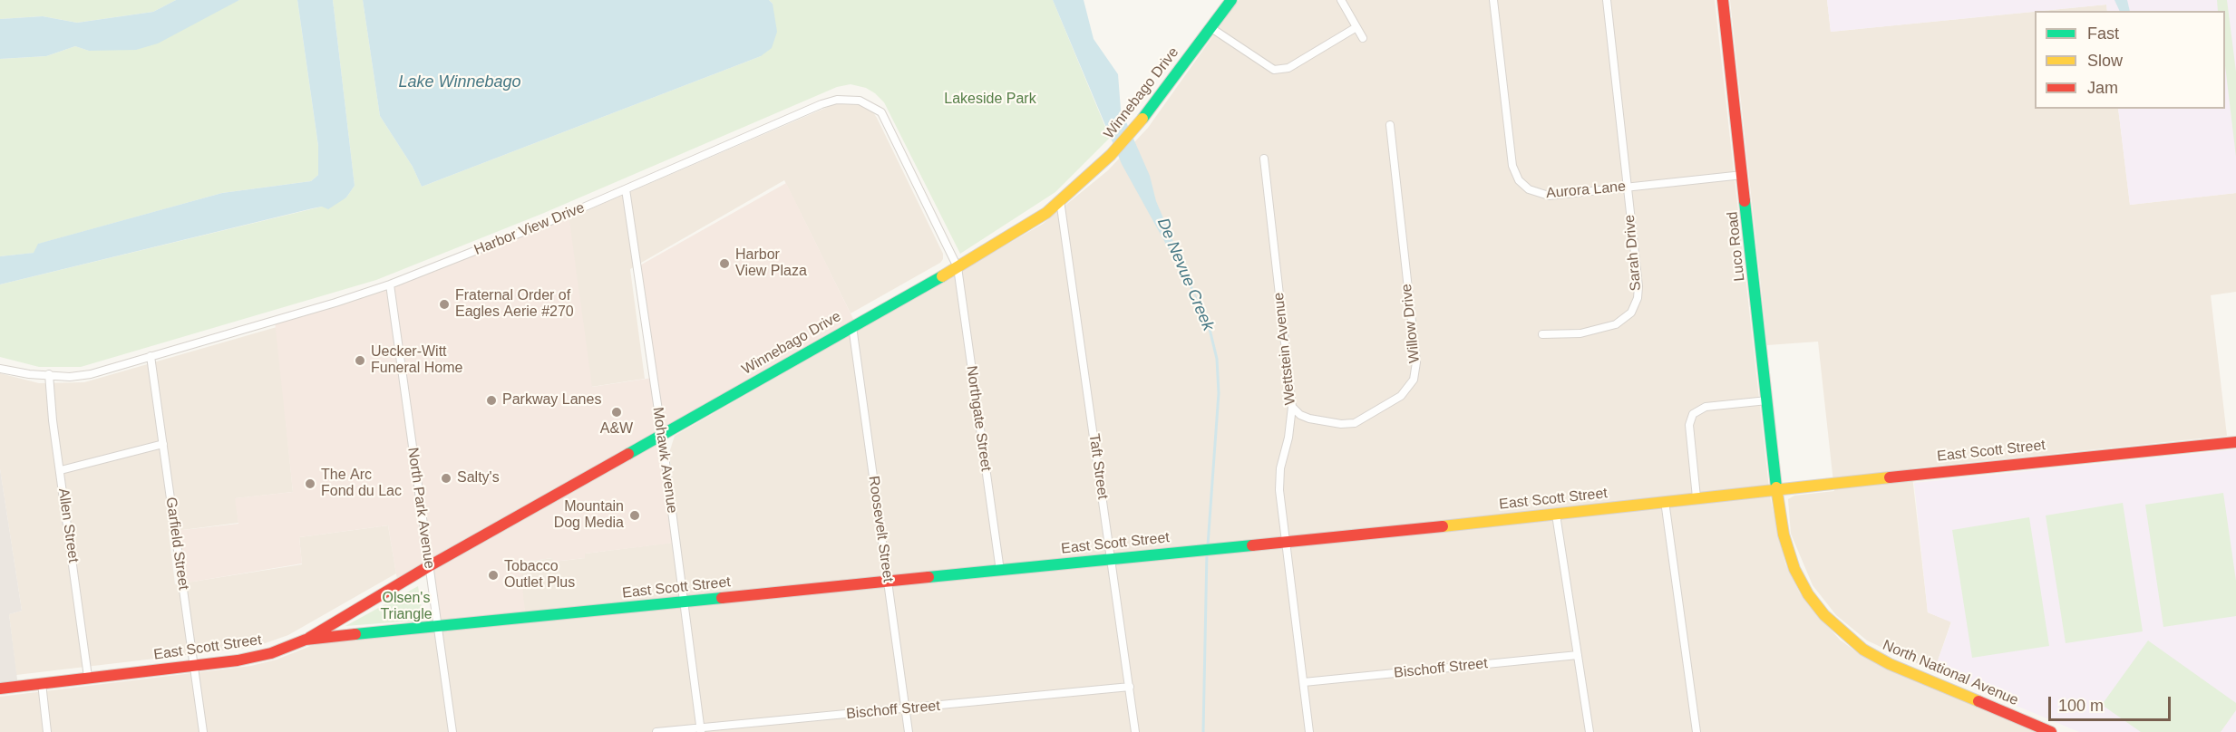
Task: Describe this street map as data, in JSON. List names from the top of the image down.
{
  "streets": {
    "street": [
      "Winnebago Drive",
      "Aurora Lane",
      "Harbor View Drive",
      "Luco Road",
      "Sarah Drive",
      "Willow Drive",
      "Wettstein Avenue",
      "Northgate Street",
      "East Scott Street",
      "Mohawk Avenue",
      "Taft Street",
      "North Park Avenue",
      "Allen Street",
      "Roosevelt Street",
      "Garfield Street",
      "Bischoff Street",
      "North National Avenue"
    ]
  },
  "crossings": [
    ["Winnebago Drive", "Harbor View Drive"],
    ["Winnebago Drive", "Northgate Street"],
    ["Winnebago Drive", "East Scott Street"],
    ["Winnebago Drive", "Mohawk Avenue"],
    ["Winnebago Drive", "Taft Street"],
    ["Winnebago Drive", "North Park Avenue"],
    ["Winnebago Drive", "Roosevelt Street"],
    ["Aurora Lane", "Luco Road"],
    ["Aurora Lane", "Sarah Drive"],
    ["Harbor View Drive", "Northgate Street"],
    ["Harbor View Drive", "Mohawk Avenue"],
    ["Harbor View Drive", "North Park Avenue"],
    ["Harbor View Drive", "Allen Street"],
    ["Harbor View Drive", "Garfield Street"],
    ["Luco Road", "East Scott Street"],
    ["Luco Road", "North National Avenue"],
    ["Willow Drive", "Wettstein Avenue"],
    ["Wettstein Avenue", "East Scott Street"],
    ["Wettstein Avenue", "Bischoff Street"],
    ["Northgate Street", "East Scott Street"],
    ["East Scott Street", "Mohawk Avenue"],
    ["East Scott Street", "Taft Street"],
    ["East Scott Street", "North Park Avenue"],
    ["East Scott Street", "Allen Street"],
    ["East Scott Street", "Roosevelt Street"],
    ["East Scott Street", "Garfield Street"],
    ["East Scott Street", "North National Avenue"],
    ["Mohawk Avenue", "Bischoff Street"],
    ["Taft Street", "Bischoff Street"],
    ["Roosevelt Street", "Bischoff Street"]
  ],
  "water": ["Lake Winnebago", "De Nevue Creek"],
  "parks": ["Lakeside Park", "Olsen's Triangle"],
  "places": [
    "Harbor View Plaza",
    "Fraternal Order of Eagles Aerie #270",
    "Uecker-Witt Funeral Home",
    "Parkway Lanes",
    "A&W",
    "Salty's",
    "The Arc Fond du Lac",
    "Mountain Dog Media",
    "Tobacco Outlet Plus"
  ],
  "legend": ["Fast", "Slow", "Jam"],
  "scale_bar": "100 m"
}
